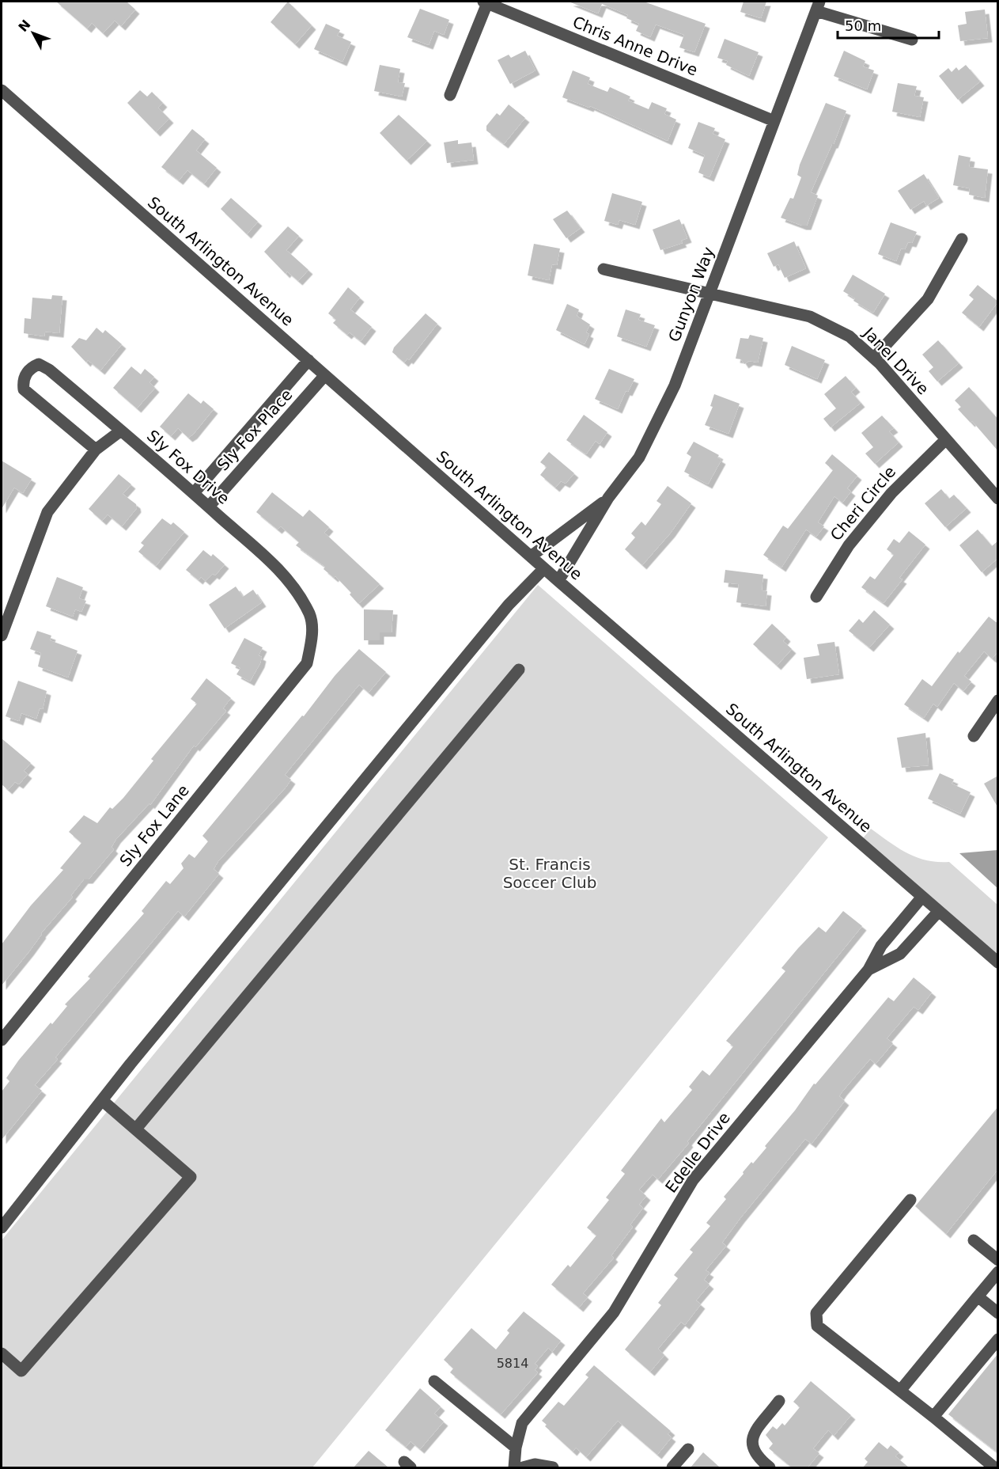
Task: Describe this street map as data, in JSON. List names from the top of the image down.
{
  "streets": {
    "street": [
      "Chris Anne Drive",
      "South Arlington Avenue",
      "Gunyon Way",
      "Janel Drive",
      "Sly Fox Place",
      "Sly Fox Drive",
      "Cheri Circle",
      "Sly Fox Lane",
      "Edelle Drive"
    ]
  },
  "crossings": [
    ["Chris Anne Drive", "Gunyon Way"],
    ["South Arlington Avenue", "Gunyon Way"],
    ["South Arlington Avenue", "Sly Fox Place"],
    ["South Arlington Avenue", "Edelle Drive"],
    ["Gunyon Way", "Janel Drive"],
    ["Janel Drive", "Cheri Circle"],
    ["Sly Fox Place", "Sly Fox Drive"],
    ["Sly Fox Drive", "Sly Fox Lane"]
  ],
  "parks": ["St. Francis Soccer Club"],
  "house_numbers": ["5814"],
  "scale_bar": "50 m",
  "north": "top left"
}
